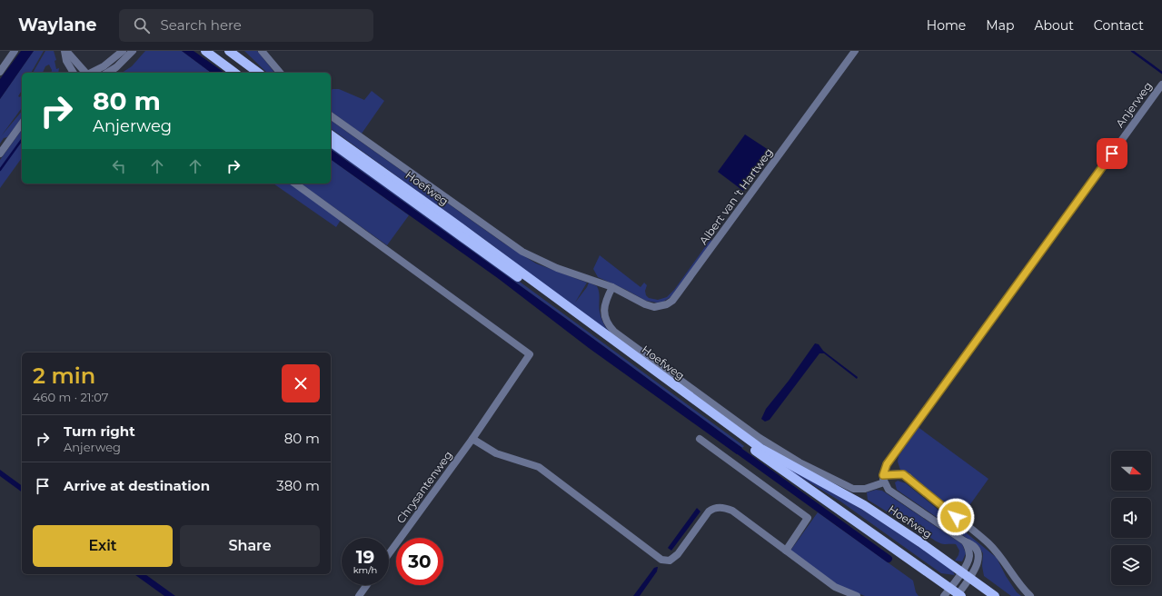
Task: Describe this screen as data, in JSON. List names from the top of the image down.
{
  "streets": {
    "main road": ["Hoefweg"],
    "street": ["Anjerweg", "Albert van 't Hartweg", "Chrysantenweg"]
  },
  "crossings": [
    ["Anjerweg", "Hoefweg"],
    ["Hoefweg", "Albert van 't Hartweg"]
  ],
  "north": "right",
  "page": {
    "header": "Waylane",
    "search": "Search here",
    "nav": [
      "Home",
      "Map",
      "About",
      "Contact"
    ],
    "turn": ["80 m", "Anjerweg"],
    "heading": ["2 min", "460 m · 21:07"],
    "list": [
      {
        "name": "Turn right",
        "note": "Anjerweg",
        "value": "80 m"
      },
      {
        "name": "Arrive at destination",
        "value": "380 m"
      }
    ],
    "buttons": ["Exit", "Share"],
    "speed": "19 km/h",
    "limit": "30"
  }
}
